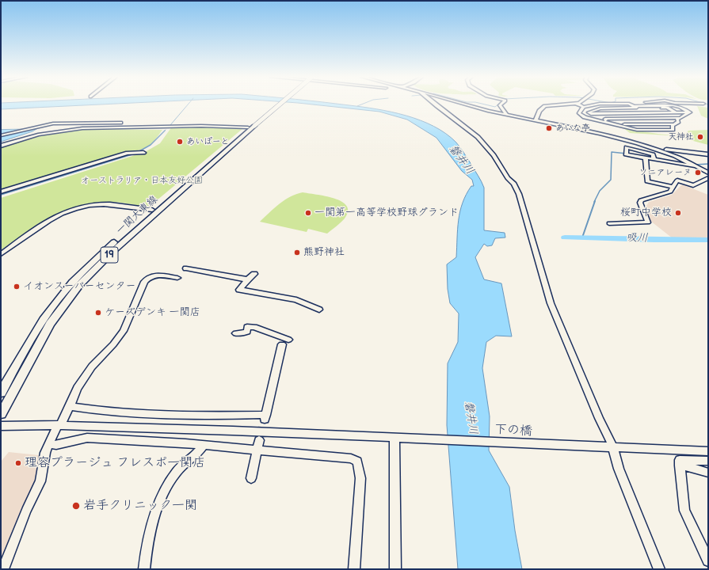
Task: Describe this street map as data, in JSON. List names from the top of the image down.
{
  "streets": {
    "main road": ["一関大東線", "19"],
    "street": ["下の橋"]
  },
  "water": ["磐井川", "吸川"],
  "parks": ["オーストラリア・日本友好公園"],
  "places": [
    "あいな亭",
    "天神社",
    "あいぽーと",
    "ソニアレーヌ",
    "一関第一高等学校野球グランド",
    "桜町中学校",
    "熊野神社",
    "イオンスーパーセンター",
    "ケーズデンキ 一関店",
    "理容プラージュ フレスポ一関店",
    "岩手クリニック一関"
  ]
}
